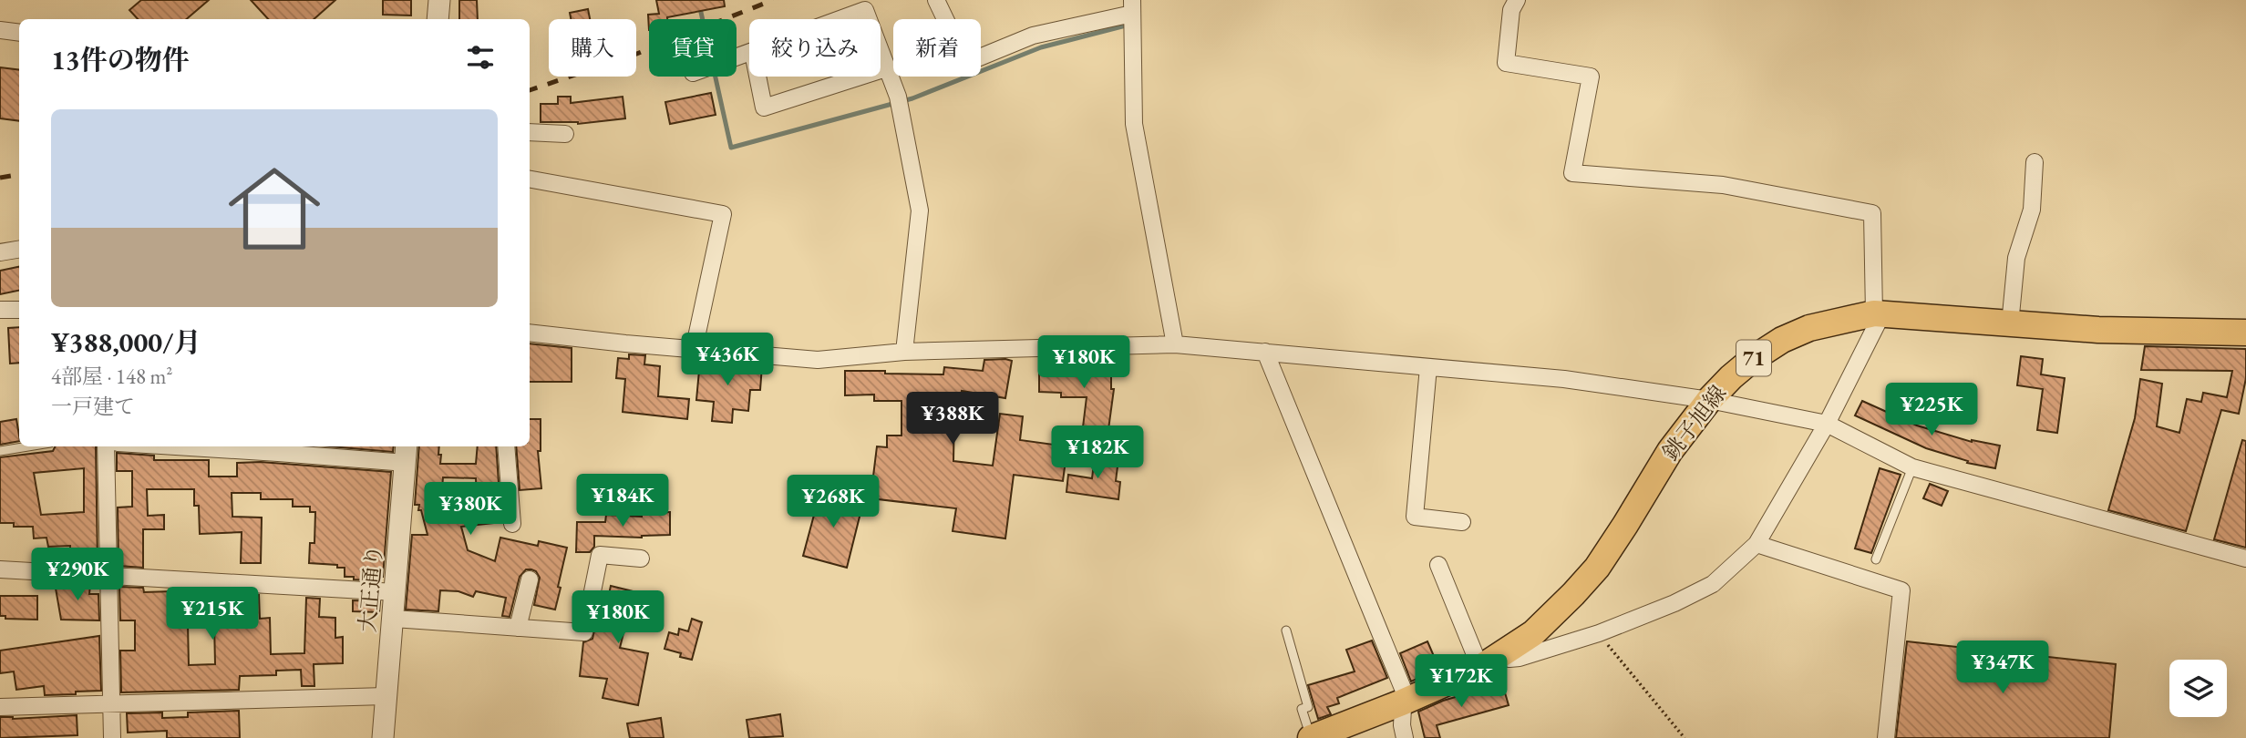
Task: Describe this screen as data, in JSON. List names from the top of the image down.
{
  "streets": {
    "main road": ["71", "銚子旭線"],
    "street": ["大正通り"]
  },
  "page": {
    "chip": [
      "購入",
      "賃貸",
      "絞り込み",
      "新着"
    ],
    "heading": "13件の物件",
    "list": [
      {
        "name": "¥388,000/月",
        "note": "4部屋 · 148 m² · 一戸建て"
      }
    ],
    "price": [
      "¥436K",
      "¥180K",
      "¥225K",
      "¥388K",
      "¥182K",
      "¥184K",
      "¥268K",
      "¥380K",
      "¥290K",
      "¥215K",
      "¥180K",
      "¥347K",
      "¥172K"
    ]
  }
}
